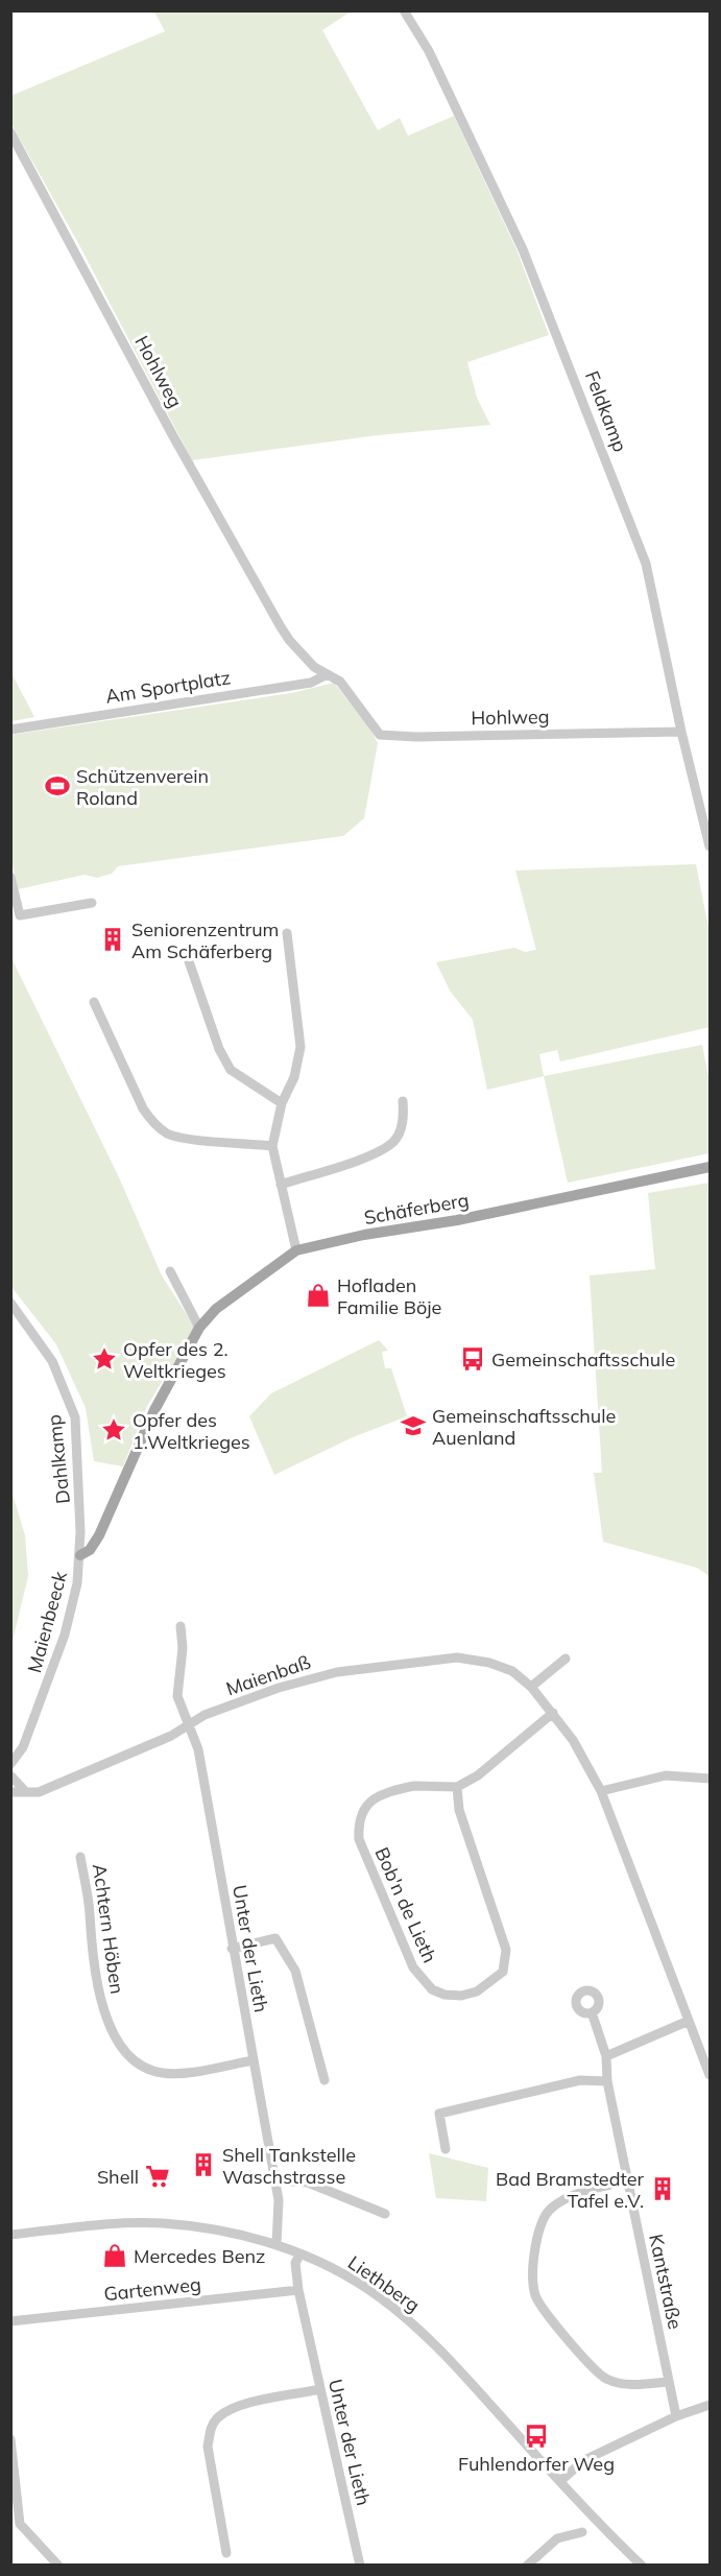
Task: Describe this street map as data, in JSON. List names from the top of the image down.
{
  "streets": {
    "main road": ["Schäferberg"],
    "street": [
      "Hohlweg",
      "Feldkamp",
      "Am Sportplatz",
      "Dahlkamp",
      "Maienbeeck",
      "Maienbaß",
      "Bob'n de Lieth",
      "Achtern Höben",
      "Unter der Lieth",
      "Kantstraße",
      "Liethberg",
      "Gartenweg"
    ]
  },
  "crossings": [
    ["Hohlweg", "Feldkamp"],
    ["Hohlweg", "Am Sportplatz"],
    ["Schäferberg", "Dahlkamp"],
    ["Schäferberg", "Maienbeeck"],
    ["Dahlkamp", "Maienbeeck"],
    ["Maienbaß", "Unter der Lieth"],
    ["Achtern Höben", "Unter der Lieth"],
    ["Unter der Lieth", "Liethberg"],
    ["Unter der Lieth", "Gartenweg"]
  ],
  "places": {
    "sports": ["Schützenverein Roland"],
    "building": ["Seniorenzentrum Am Schäferberg", "Shell Tankstelle Waschstrasse", "Bad Bramstedter Tafel e.V."],
    "shop": ["Hofladen Familie Böje", "Mercedes Benz"],
    "place": ["Opfer des 2. Weltkrieges", "Opfer des 1.Weltkrieges"],
    "bus stop": ["Gemeinschaftsschule", "Fuhlendorfer Weg"],
    "school or university": ["Gemeinschaftsschule Auenland"],
    "supermarket": ["Shell"]
  }
}
